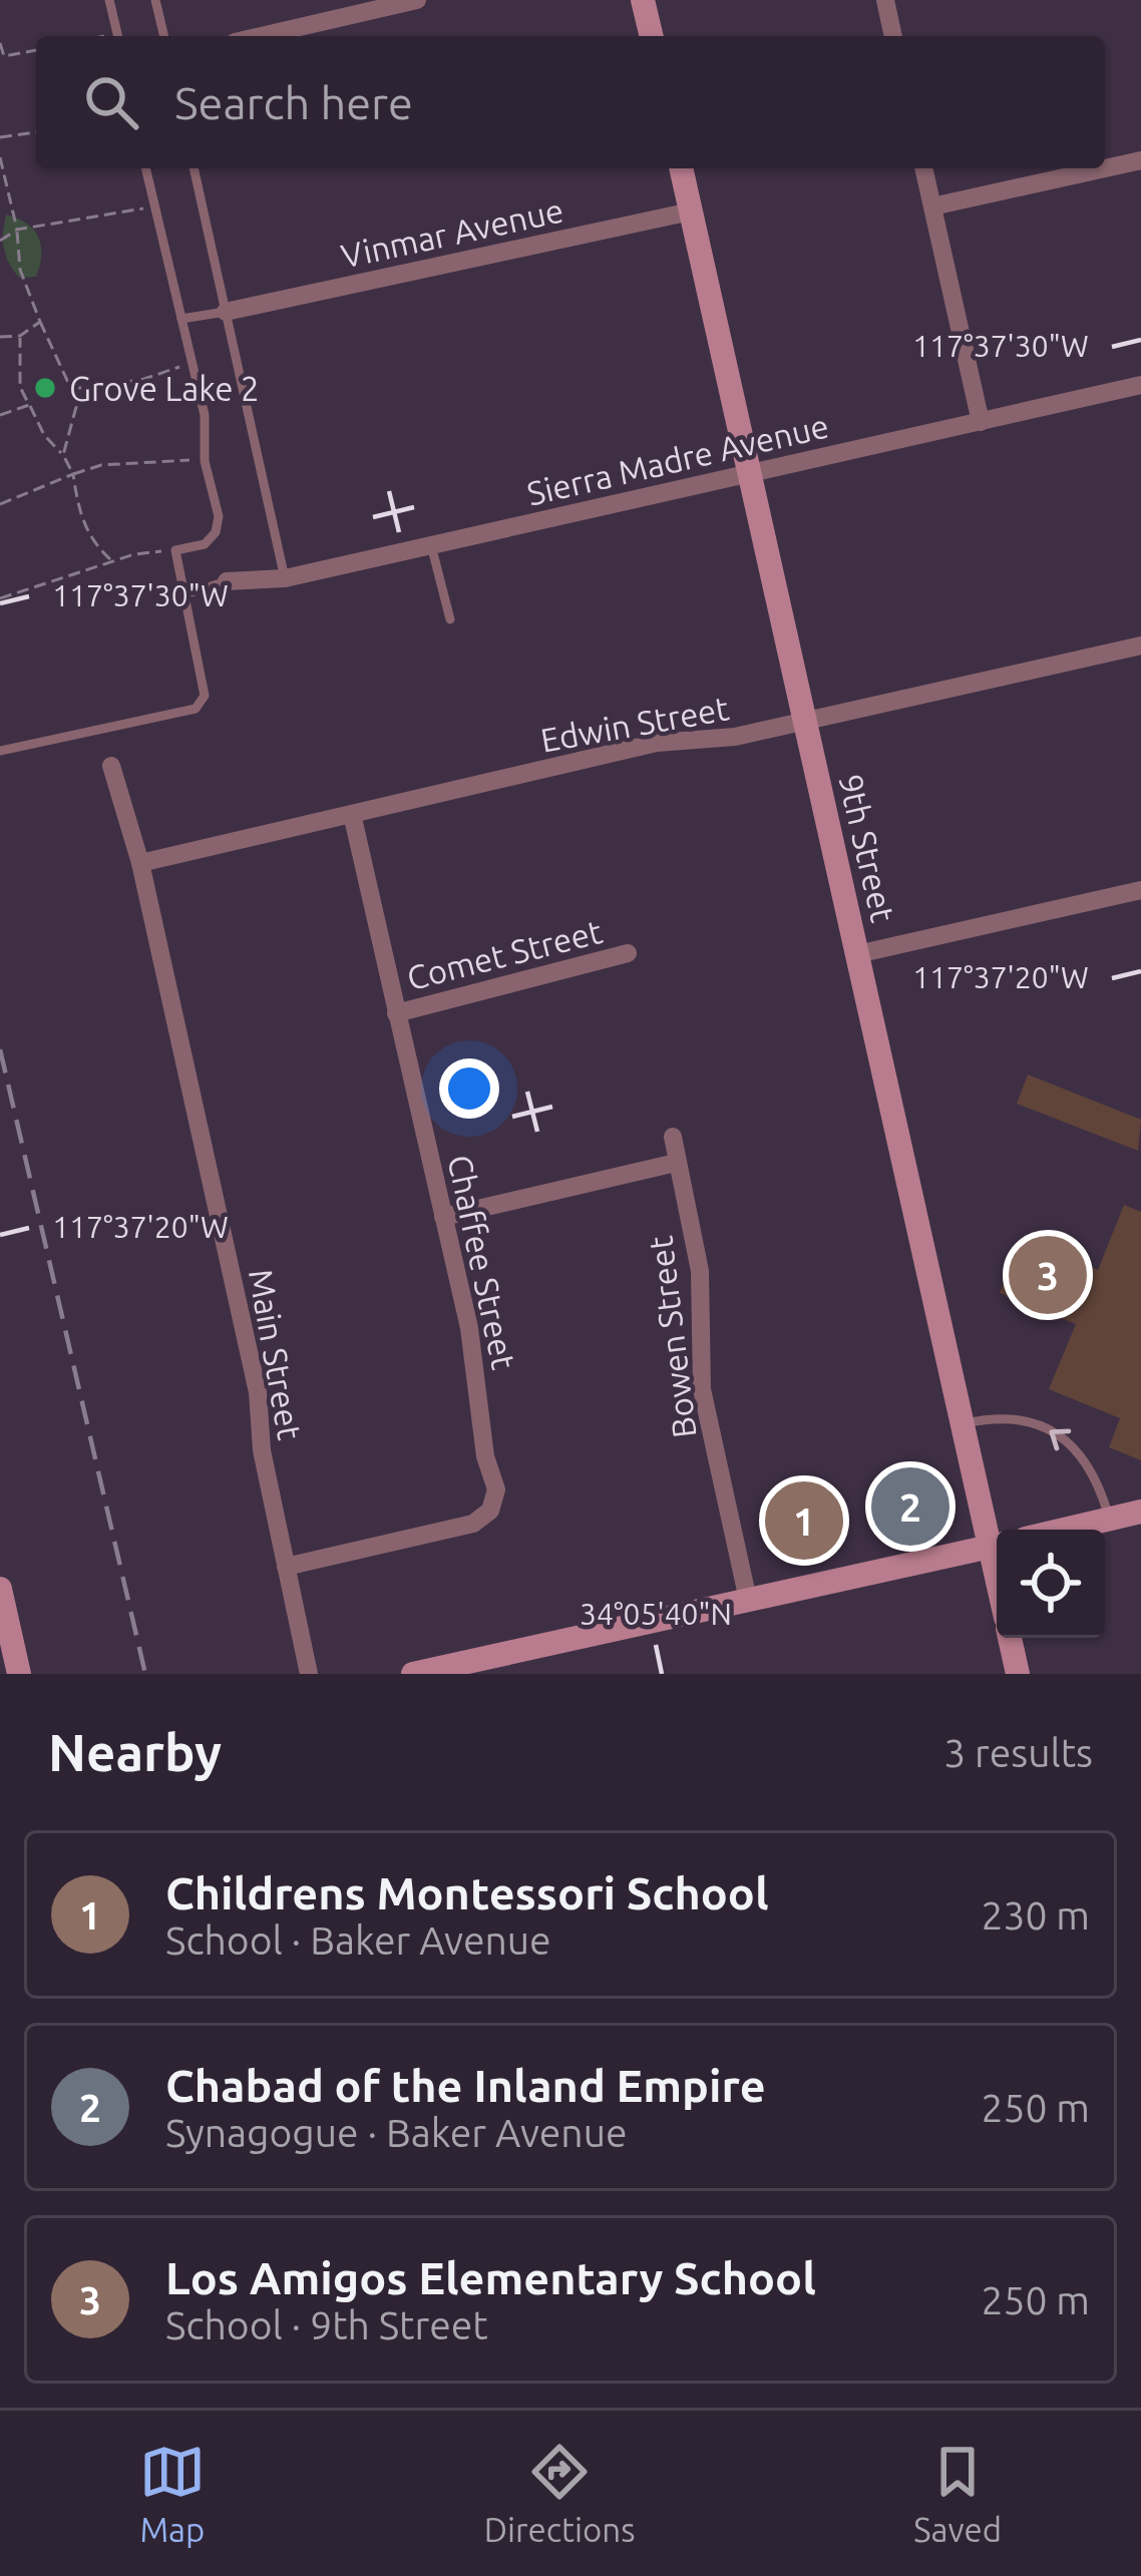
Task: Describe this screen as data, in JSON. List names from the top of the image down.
{
  "streets": {
    "street": [
      "Vinmar Avenue",
      "Sierra Madre Avenue",
      "Edwin Street",
      "9th Street",
      "Comet Street",
      "Chaffee Street",
      "Bowen Street",
      "Main Street"
    ]
  },
  "crossings": [
    ["Vinmar Avenue", "9th Street"],
    ["Sierra Madre Avenue", "9th Street"],
    ["Edwin Street", "9th Street"],
    ["Edwin Street", "Chaffee Street"],
    ["Edwin Street", "Main Street"],
    ["Comet Street", "Chaffee Street"],
    ["Chaffee Street", "Main Street"]
  ],
  "places": ["Grove Lake 2"],
  "page": {
    "search": "Search here",
    "pins": ["3", "2", "1"],
    "heading": ["Nearby", "3 results"],
    "list": [
      {
        "mark": "1",
        "name": "Childrens Montessori School",
        "note": "School · Baker Avenue",
        "value": "230 m"
      },
      {
        "mark": "2",
        "name": "Chabad of the Inland Empire",
        "note": "Synagogue · Baker Avenue",
        "value": "250 m"
      },
      {
        "mark": "3",
        "name": "Los Amigos Elementary School",
        "note": "School · 9th Street",
        "value": "250 m"
      }
    ],
    "nav": ["Map", "Directions", "Saved"]
  },
  "coordinates": ["117°37'30\"W", "117°37'20\"W", "34°05'40\"N"]
}
